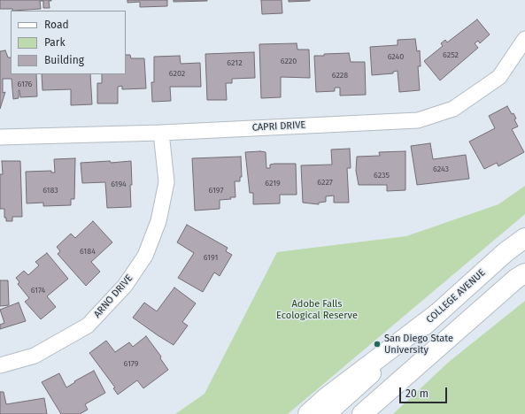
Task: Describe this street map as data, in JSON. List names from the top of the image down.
{
  "streets": {
    "main road": ["COLLEGE AVENUE"],
    "street": ["CAPRI DRIVE", "ARNO DRIVE"]
  },
  "crossings": [
    ["CAPRI DRIVE", "ARNO DRIVE"]
  ],
  "parks": ["Adobe Falls Ecological Reserve"],
  "places": ["San Diego State University"],
  "house_numbers": [
    "6252",
    "6240",
    "6220",
    "6212",
    "6202",
    "6228",
    "6176",
    "6243",
    "6235",
    "6227",
    "6219",
    "6194",
    "6183",
    "6197",
    "6184",
    "6191",
    "6174",
    "6179"
  ],
  "legend": ["Road", "Park", "Building"],
  "scale_bar": "20 m"
}
